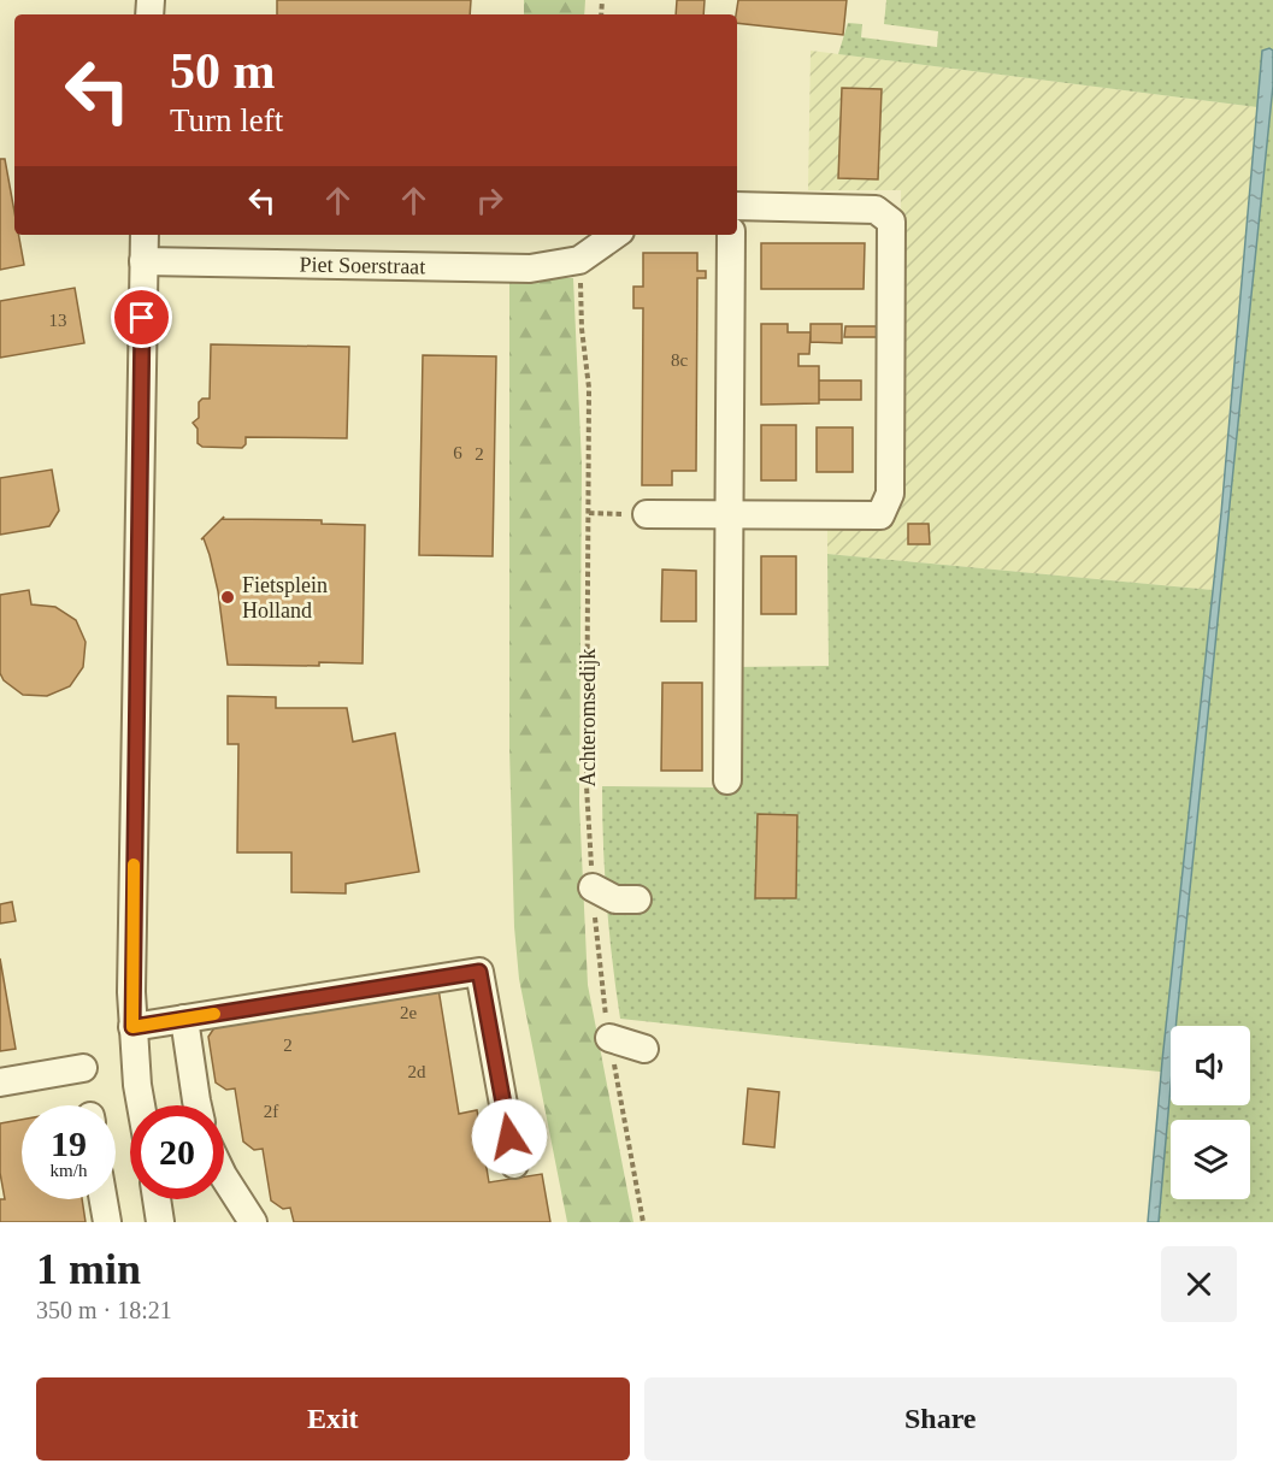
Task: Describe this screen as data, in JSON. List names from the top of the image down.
{
  "streets": {
    "street": ["Piet Soerstraat"],
    "path": ["Achteromsedijk"]
  },
  "crossings": [
    ["Piet Soerstraat", "Achteromsedijk"]
  ],
  "places": ["Fietsplein Holland"],
  "house_numbers": [
    "13",
    "8c",
    "6",
    "2",
    "2e",
    "2",
    "2d",
    "2f"
  ],
  "page": {
    "turn": ["50 m", "Turn left"],
    "speed": "19 km/h",
    "limit": "20",
    "heading": ["1 min", "350 m · 18:21"],
    "buttons": ["Exit", "Share"]
  }
}
